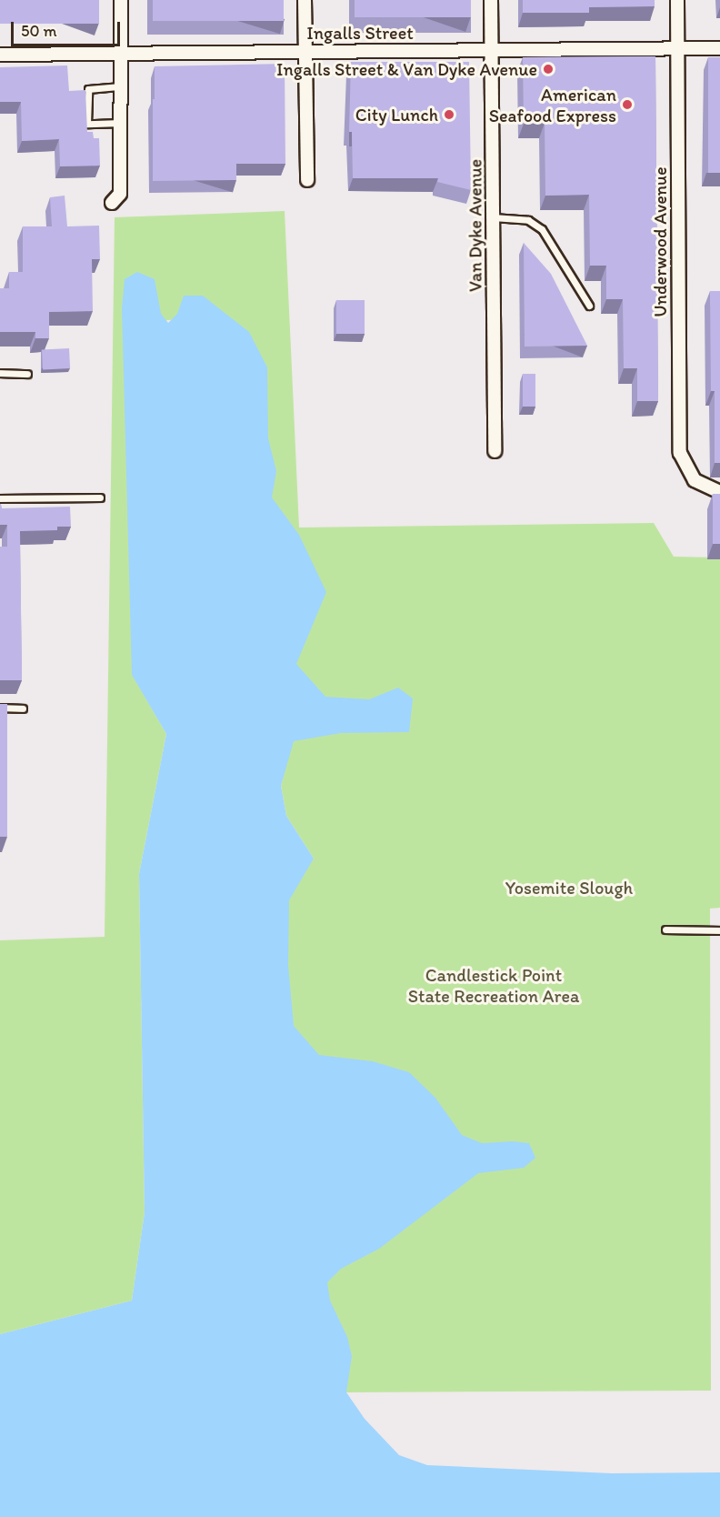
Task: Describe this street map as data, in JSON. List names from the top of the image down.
{
  "streets": {
    "street": ["Ingalls Street", "Van Dyke Avenue", "Underwood Avenue"]
  },
  "crossings": [
    ["Ingalls Street", "Van Dyke Avenue"],
    ["Ingalls Street", "Underwood Avenue"]
  ],
  "parks": ["Yosemite Slough", "Candlestick Point State Recreation Area"],
  "places": ["Ingalls Street & Van Dyke Avenue", "American Seafood Express", "City Lunch"],
  "scale_bar": "50 m"
}
